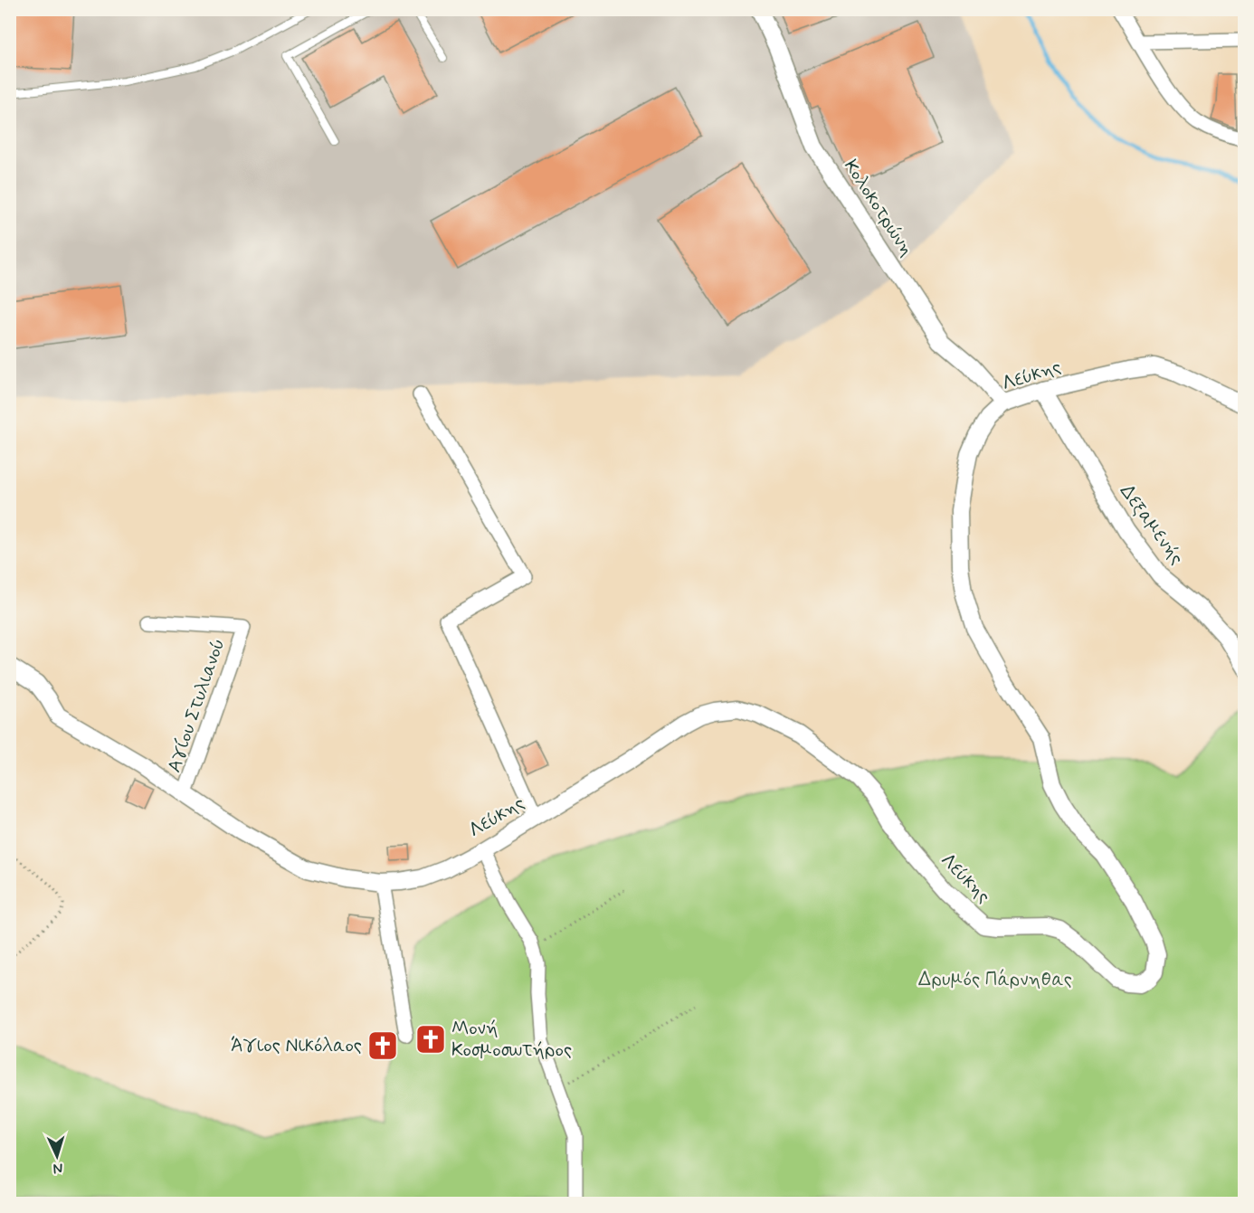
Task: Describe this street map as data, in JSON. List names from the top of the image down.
{
  "streets": {
    "street": [
      "Κολοκοτρώνη",
      "Λεύκης",
      "Δεξαμενής",
      "Αγίου Στυλιανού"
    ]
  },
  "crossings": [
    ["Κολοκοτρώνη", "Λεύκης"],
    ["Λεύκης", "Δεξαμενής"],
    ["Λεύκης", "Αγίου Στυλιανού"]
  ],
  "parks": ["Δρυμός Πάρνηθας"],
  "places": {
    "church": ["Μονή Κοσμοσωτήρος", "Άγιος Νικόλαος"]
  },
  "north": "bottom"
}
